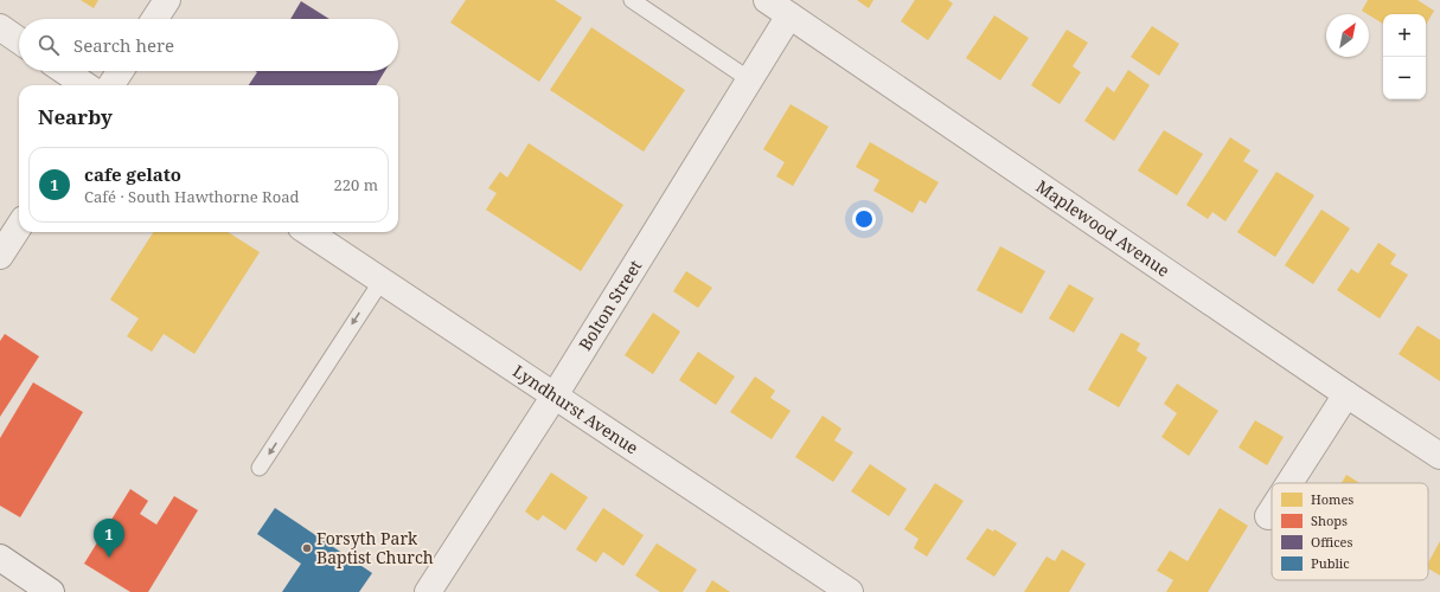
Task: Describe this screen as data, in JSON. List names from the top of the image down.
{
  "streets": {
    "street": ["Maplewood Avenue", "Bolton Street", "Lyndhurst Avenue"]
  },
  "crossings": [
    ["Maplewood Avenue", "Bolton Street"],
    ["Bolton Street", "Lyndhurst Avenue"]
  ],
  "places": ["Forsyth Park Baptist Church"],
  "legend": [
    "Homes",
    "Shops",
    "Offices",
    "Public"
  ],
  "north": "top right",
  "page": {
    "map_buttons": ["+", "−"],
    "search": "Search here",
    "heading": "Nearby",
    "list": [
      {
        "mark": "1",
        "name": "cafe gelato",
        "note": "Café · South Hawthorne Road",
        "value": "220 m"
      }
    ],
    "pins": "1"
  }
}
